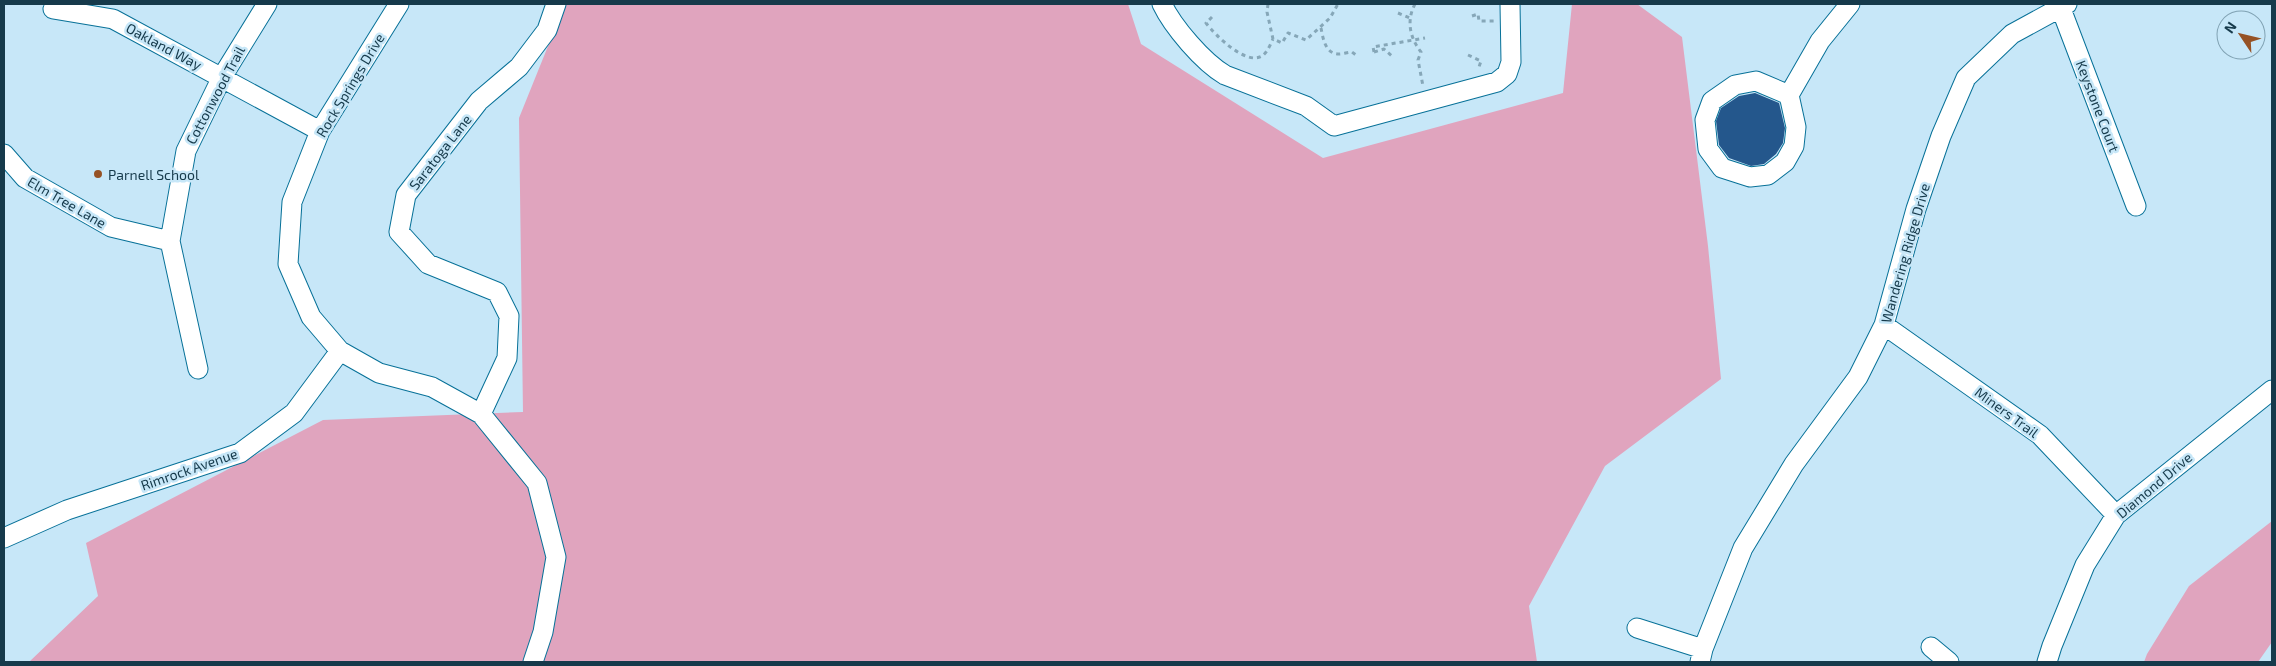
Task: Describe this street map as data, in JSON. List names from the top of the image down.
{
  "streets": {
    "street": [
      "Oakland Way",
      "Rock Springs Drive",
      "Cottonwood Trail",
      "Keystone Court",
      "Saratoga Lane",
      "Elm Tree Lane",
      "Wandering Ridge Drive",
      "Miners Trail",
      "Rimrock Avenue",
      "Diamond Drive"
    ]
  },
  "crossings": [
    ["Oakland Way", "Rock Springs Drive"],
    ["Oakland Way", "Cottonwood Trail"],
    ["Rock Springs Drive", "Saratoga Lane"],
    ["Rock Springs Drive", "Rimrock Avenue"],
    ["Cottonwood Trail", "Elm Tree Lane"],
    ["Keystone Court", "Wandering Ridge Drive"],
    ["Wandering Ridge Drive", "Miners Trail"],
    ["Miners Trail", "Diamond Drive"]
  ],
  "places": ["Parnell School"],
  "north": "top left"
}
